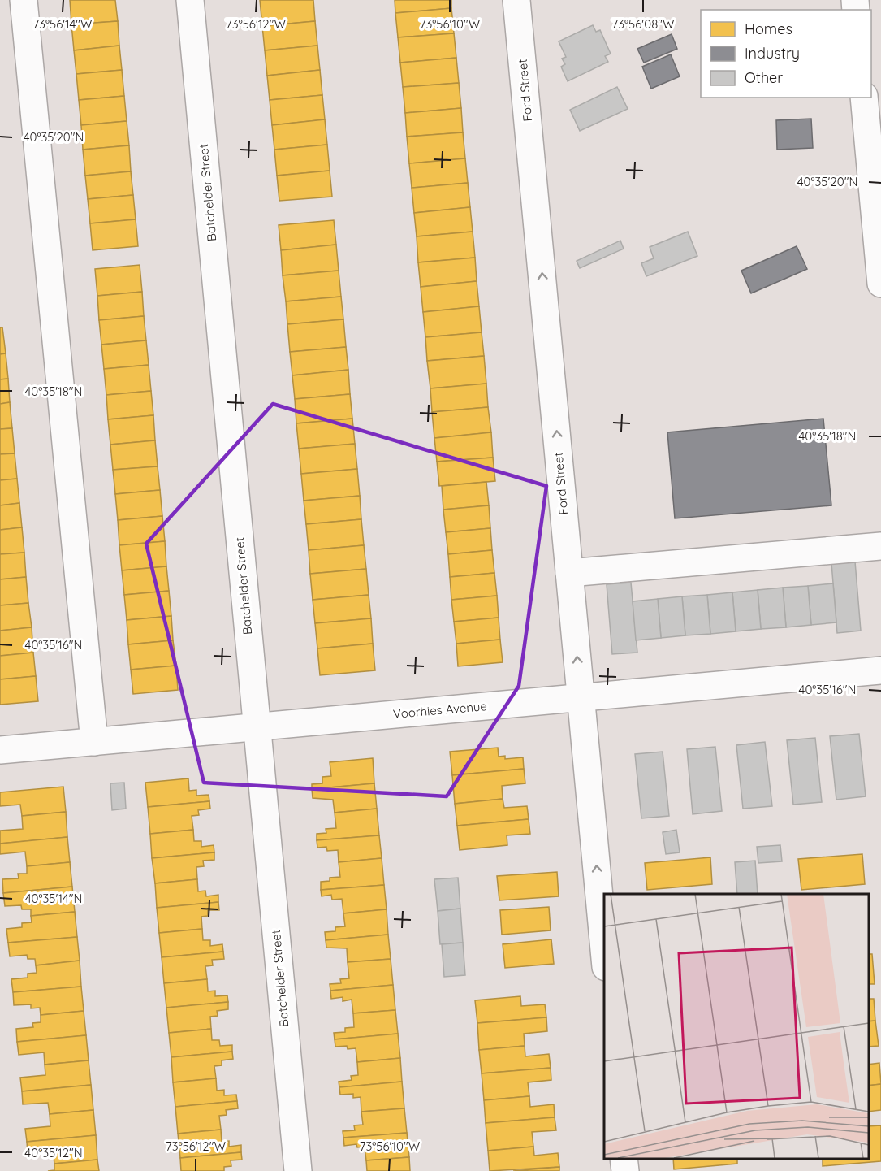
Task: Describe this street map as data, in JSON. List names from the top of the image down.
{
  "streets": {
    "street": ["Ford Street", "Batchelder Street", "Voorhies Avenue"]
  },
  "crossings": [
    ["Ford Street", "Voorhies Avenue"],
    ["Batchelder Street", "Voorhies Avenue"]
  ],
  "one_way": ["Ford Street"],
  "legend": ["Homes", "Industry", "Other"],
  "coordinates": [
    "73°56'14\"W",
    "73°56'12\"W",
    "73°56'10\"W",
    "73°56'08\"W",
    "40°35'20\"N",
    "40°35'18\"N",
    "40°35'16\"N",
    "40°35'14\"N",
    "40°35'12\"N"
  ]
}
